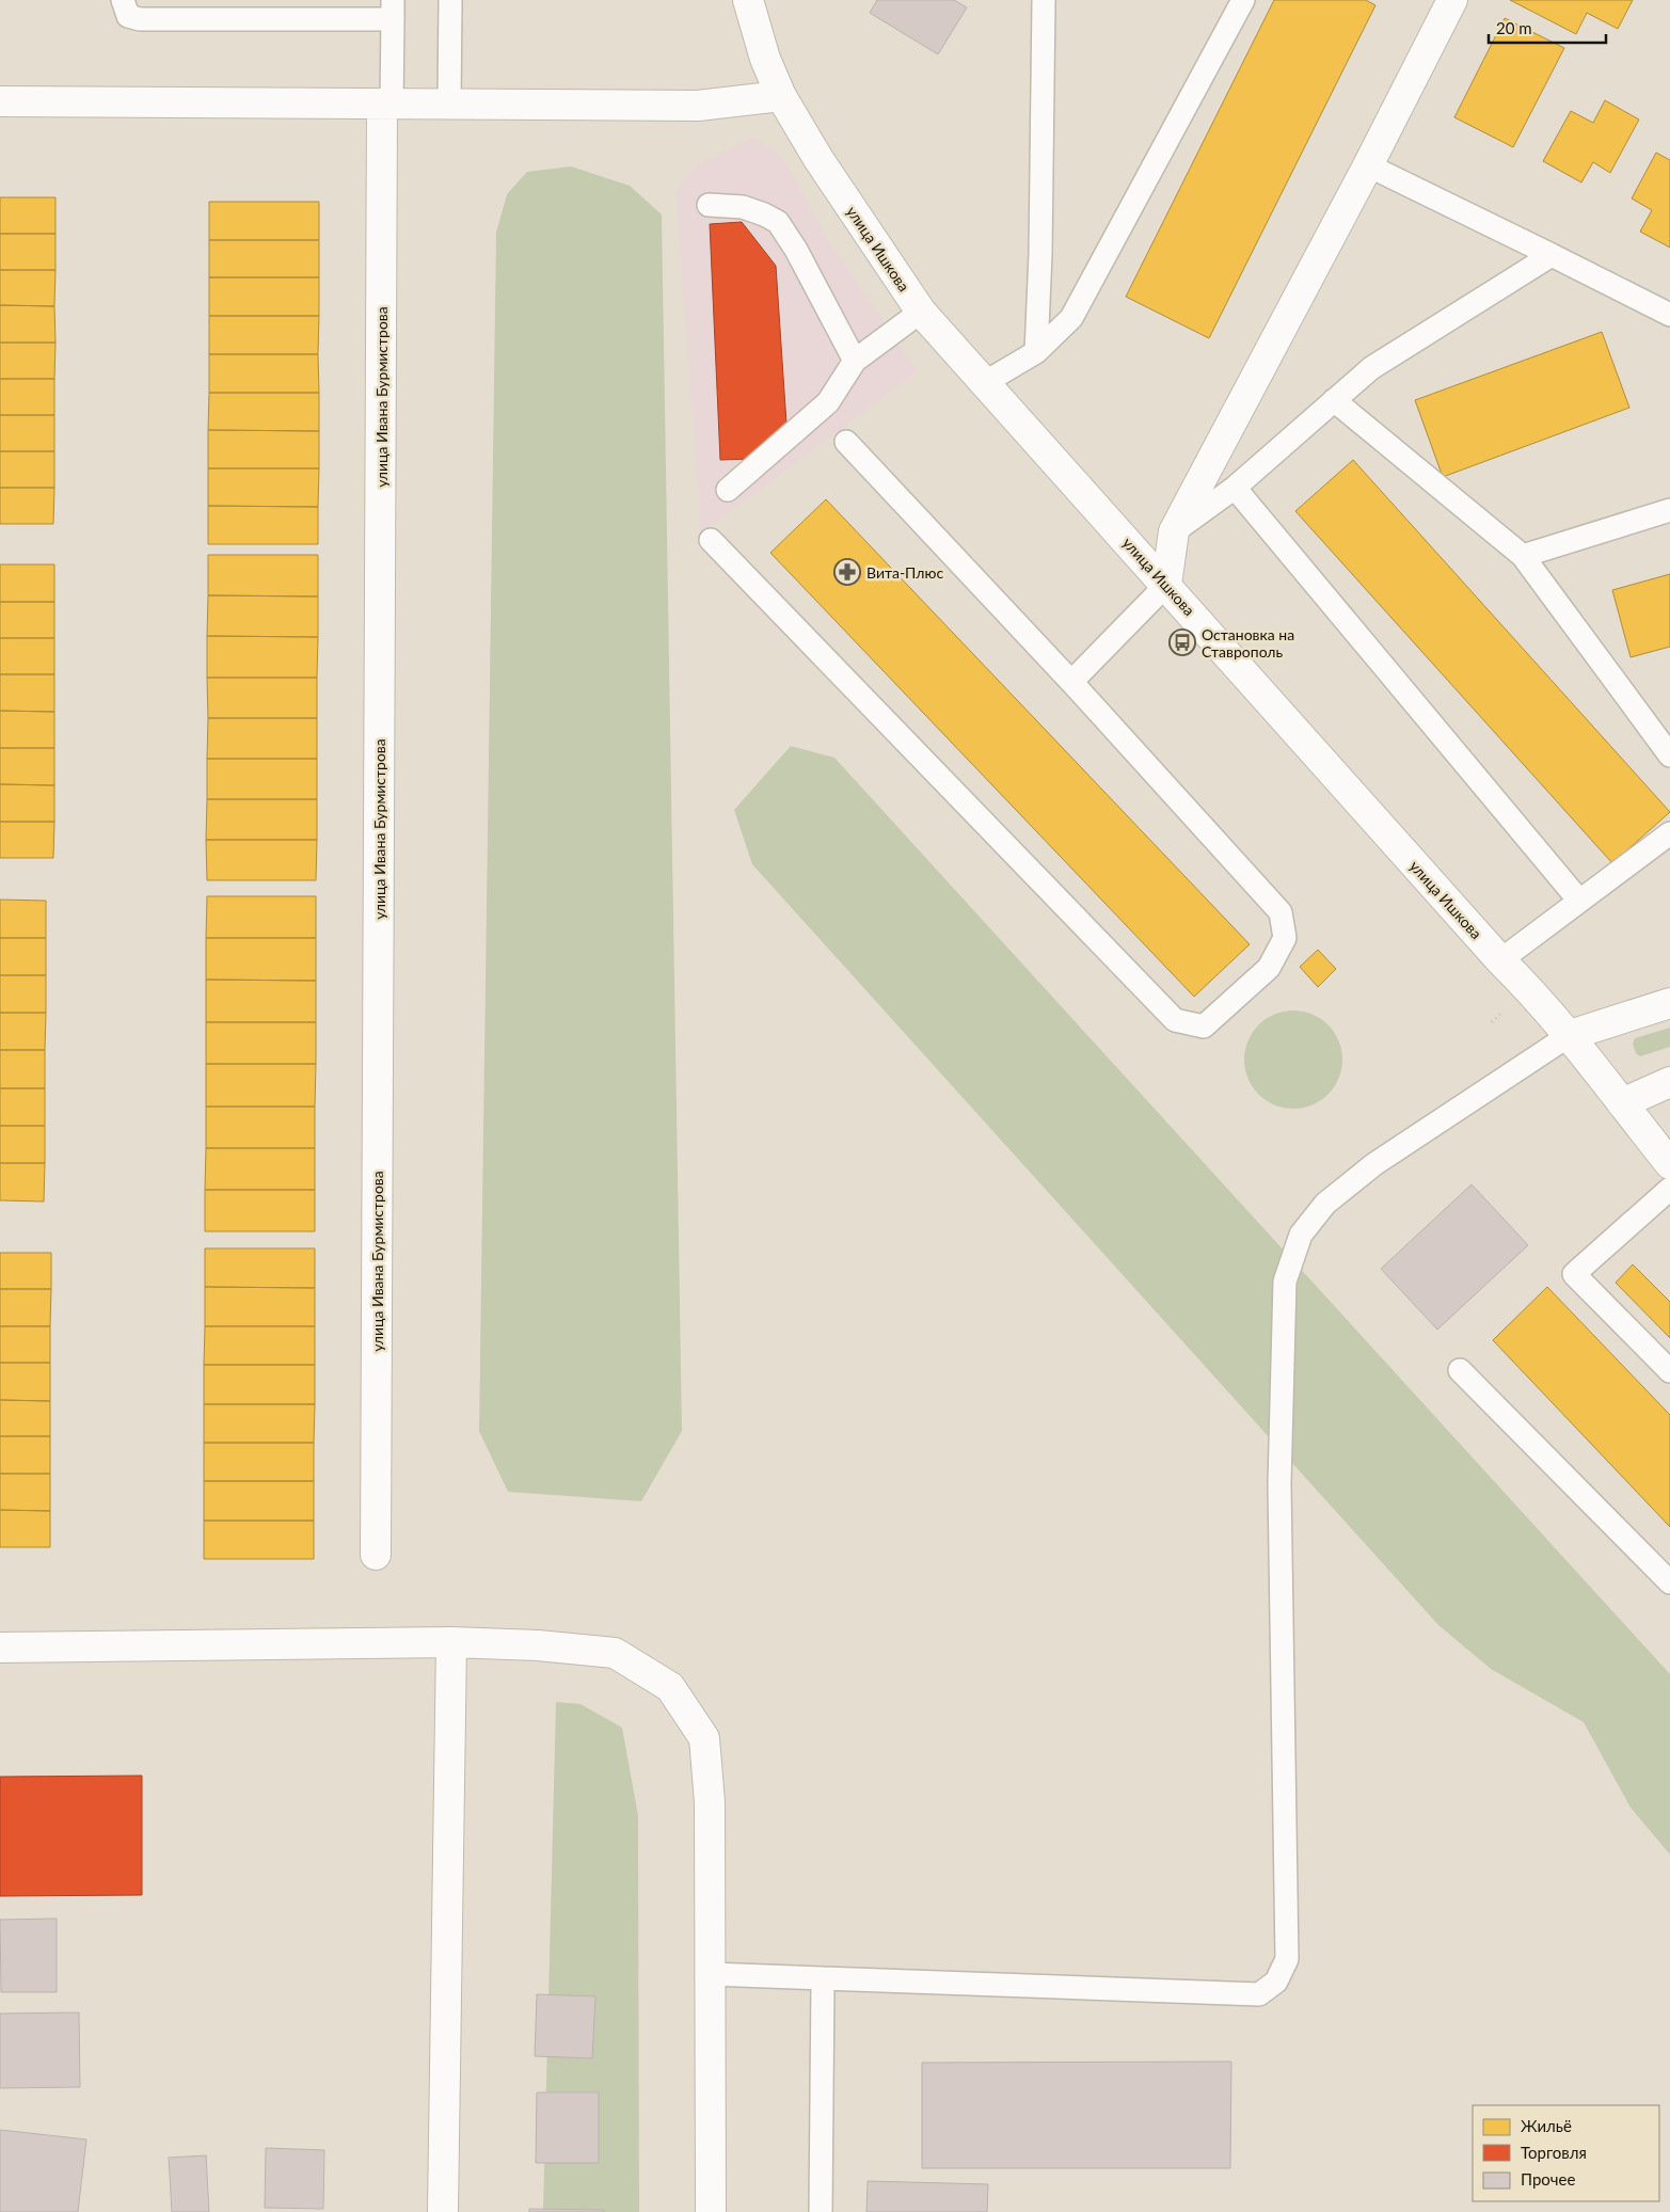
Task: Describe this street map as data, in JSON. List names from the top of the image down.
{
  "streets": {
    "street": ["улица Ишкова", "улица Ивана Бурмистрова"]
  },
  "places": {
    "pharmacy": ["Вита-Плюс"],
    "bus stop": ["Остановка на Ставрополь"]
  },
  "legend": ["Жильё", "Торговля", "Прочее"],
  "scale_bar": "20 m"
}
